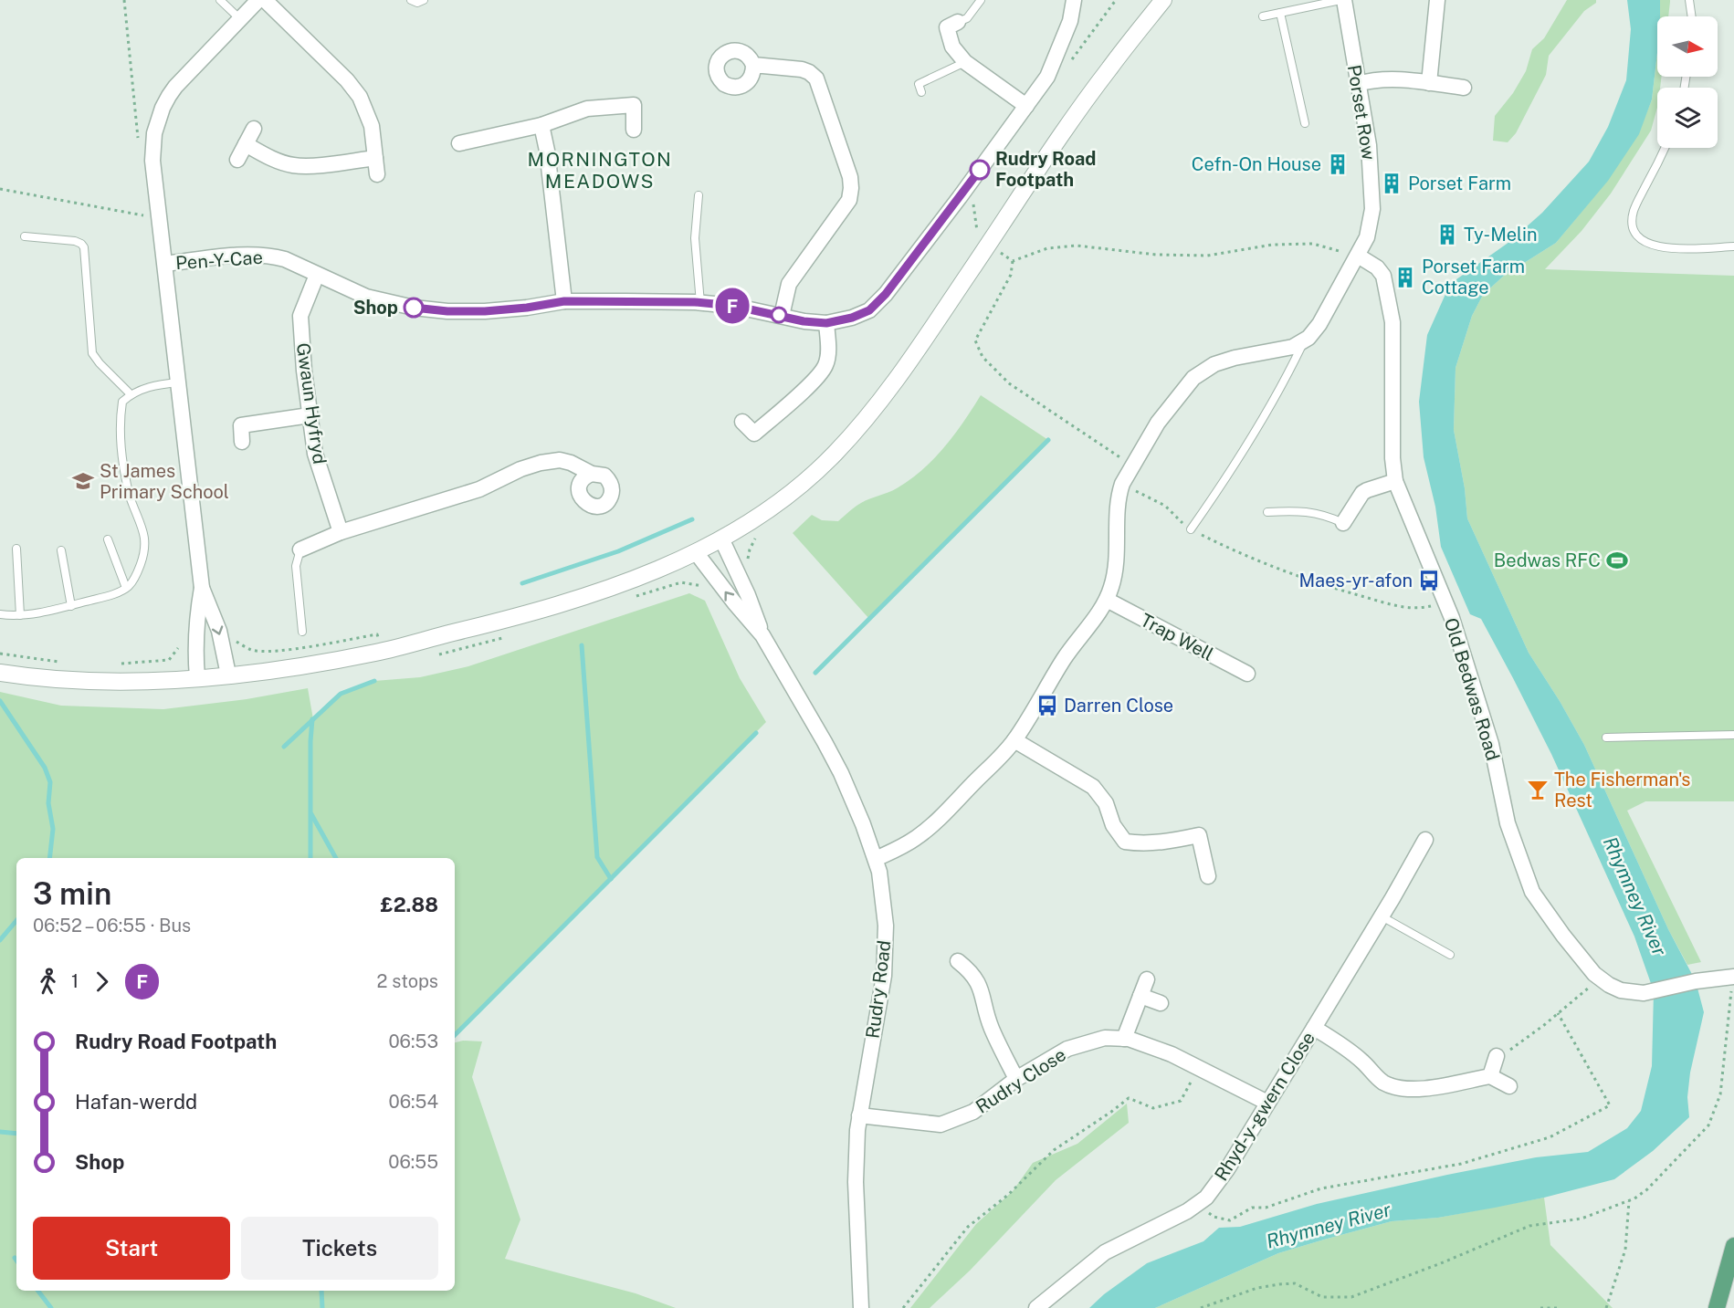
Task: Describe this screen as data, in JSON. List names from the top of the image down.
{
  "streets": {
    "street": [
      "Porset Row",
      "Pen-Y-Cae",
      "Gwaun Hyfryd",
      "Trap Well",
      "Old Bedwas Road",
      "Rudry Road",
      "Rudry Close",
      "Rhyd-y-gwern Close"
    ]
  },
  "crossings": [
    ["Porset Row", "Old Bedwas Road"],
    ["Pen-Y-Cae", "Gwaun Hyfryd"],
    ["Rudry Road", "Rudry Close"],
    ["Rudry Close", "Rhyd-y-gwern Close"]
  ],
  "districts": ["MORNINGTON MEADOWS"],
  "water": ["Rhymney River"],
  "places": {
    "building": [
      "Cefn-On House",
      "Porset Farm",
      "Ty-Melin",
      "Porset Farm Cottage"
    ],
    "other": ["Rudry Road Footpath", "Shop"],
    "school or university": ["St James Primary School"],
    "sports": ["Bedwas RFC"],
    "bus stop": ["Maes-yr-afon", "Darren Close"],
    "bar": ["The Fisherman's Rest"]
  },
  "lines": ["bus line F"],
  "north": "right",
  "page": {
    "on_map": "F",
    "heading": ["3 min", "06:52 – 06:55 · Bus", "£2.88"],
    "legs": ["1", "F", "2 stops"],
    "list": [
      {
        "name": "Rudry Road Footpath",
        "value": "06:53"
      },
      {
        "name": "Hafan-werdd",
        "value": "06:54"
      },
      {
        "name": "Shop",
        "value": "06:55"
      }
    ],
    "buttons": ["Start", "Tickets"]
  }
}
